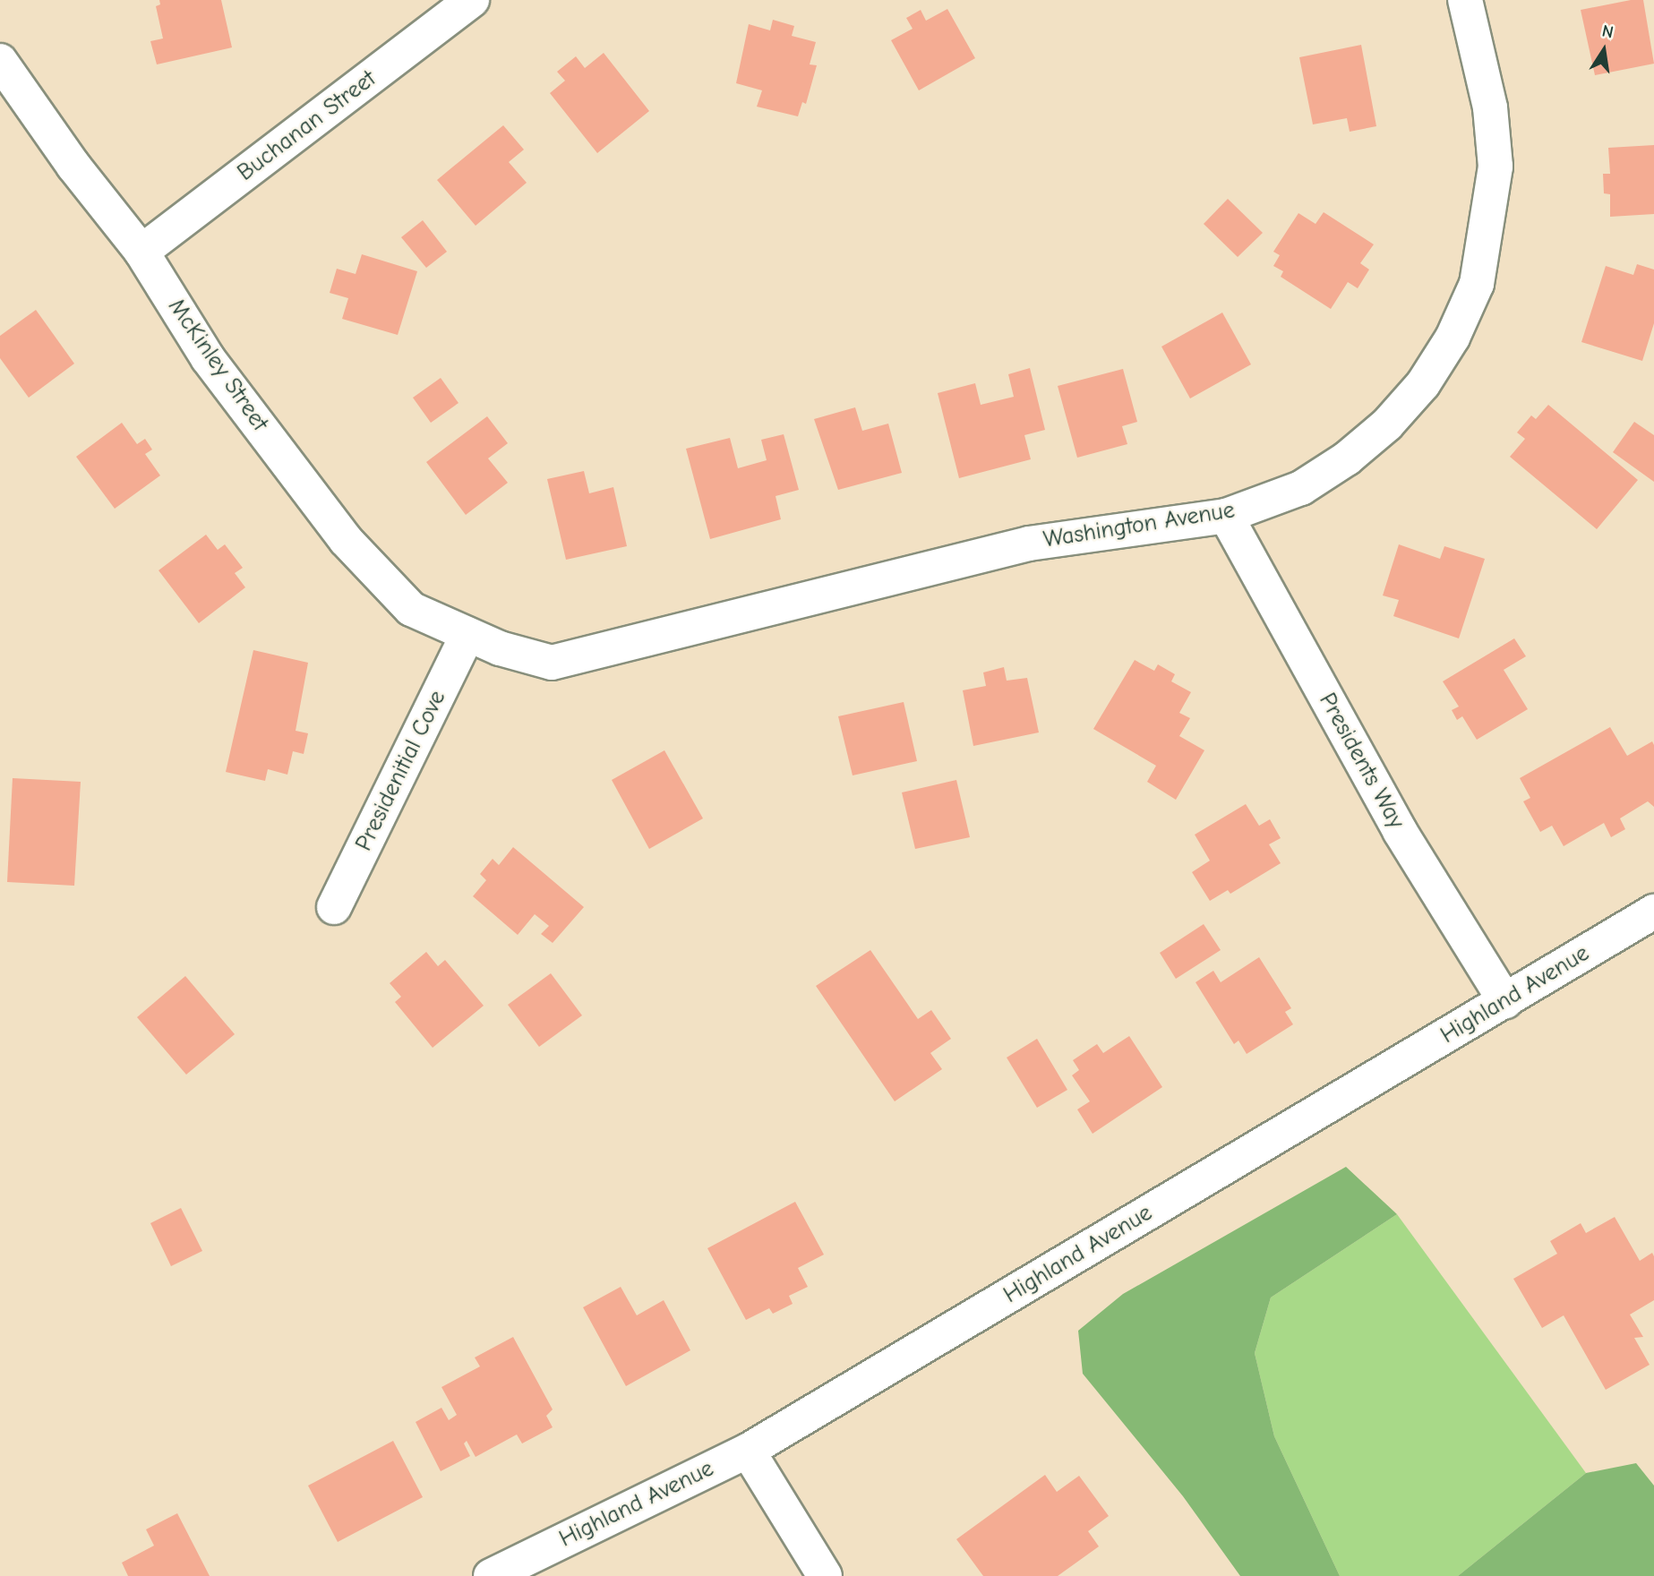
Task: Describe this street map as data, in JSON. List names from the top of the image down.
{
  "streets": {
    "street": [
      "Buchanan Street",
      "McKinley Street",
      "Washington Avenue",
      "Presidents Way",
      "Presidenitial Cove",
      "Highland Avenue"
    ]
  },
  "crossings": [
    ["Buchanan Street", "McKinley Street"],
    ["McKinley Street", "Washington Avenue"],
    ["McKinley Street", "Presidenitial Cove"],
    ["Washington Avenue", "Presidents Way"],
    ["Washington Avenue", "Presidenitial Cove"],
    ["Presidents Way", "Highland Avenue"]
  ],
  "north": "top"
}
